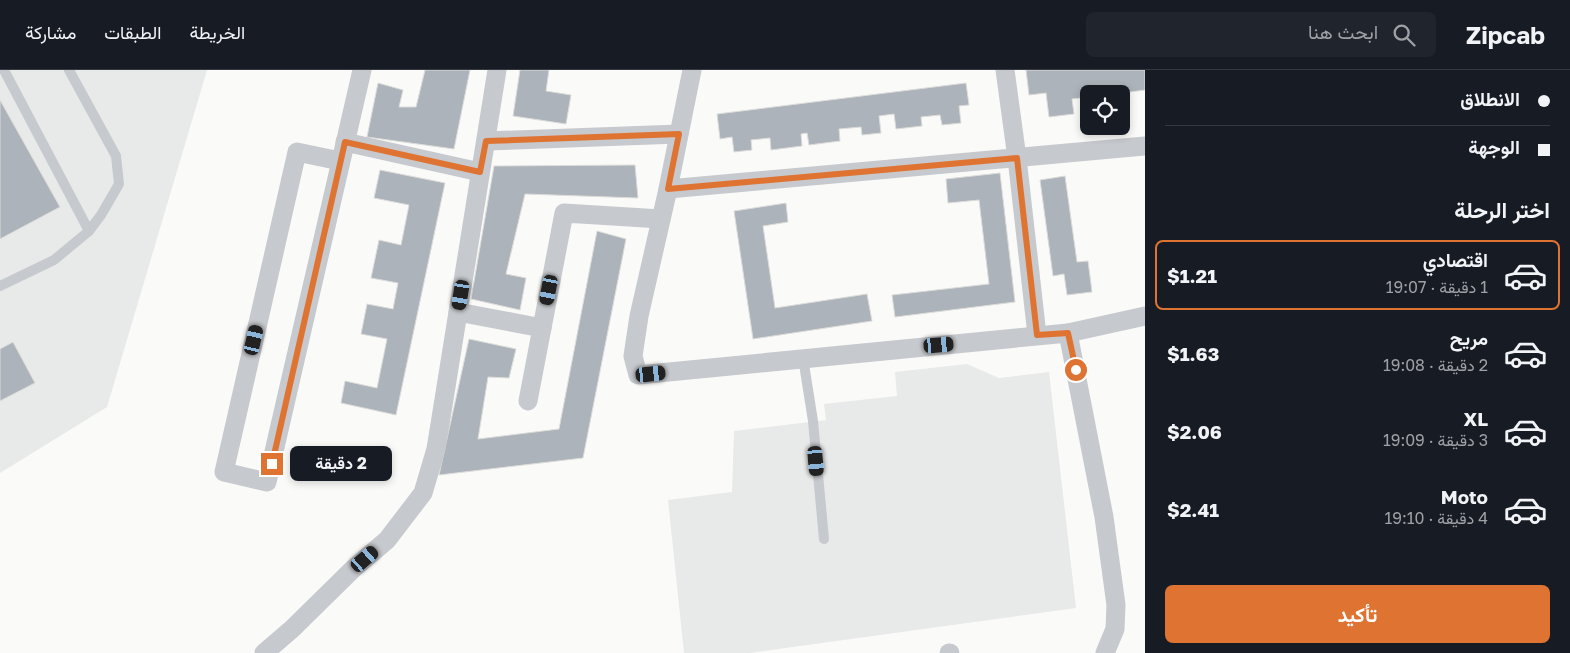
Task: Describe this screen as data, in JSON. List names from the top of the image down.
{
  "page": {
    "header": "Zipcab",
    "search": "ابحث هنا",
    "nav": ["الخريطة", "الطبقات", "مشاركة"],
    "banner": ["الانطلاق", "الوجهة"],
    "heading": "اختر الرحلة",
    "list": [
      {
        "name": "اقتصادي",
        "note": "1 دقيقة · 19:07",
        "value": "$1.21"
      },
      {
        "name": "مريح",
        "note": "2 دقيقة · 19:08",
        "value": "$1.63"
      },
      {
        "name": "XL",
        "note": "3 دقيقة · 19:09",
        "value": "$2.06"
      },
      {
        "name": "Moto",
        "note": "4 دقيقة · 19:10",
        "value": "$2.41"
      }
    ],
    "bubble": "2 دقيقة",
    "buttons": "تأكيد"
  }
}
